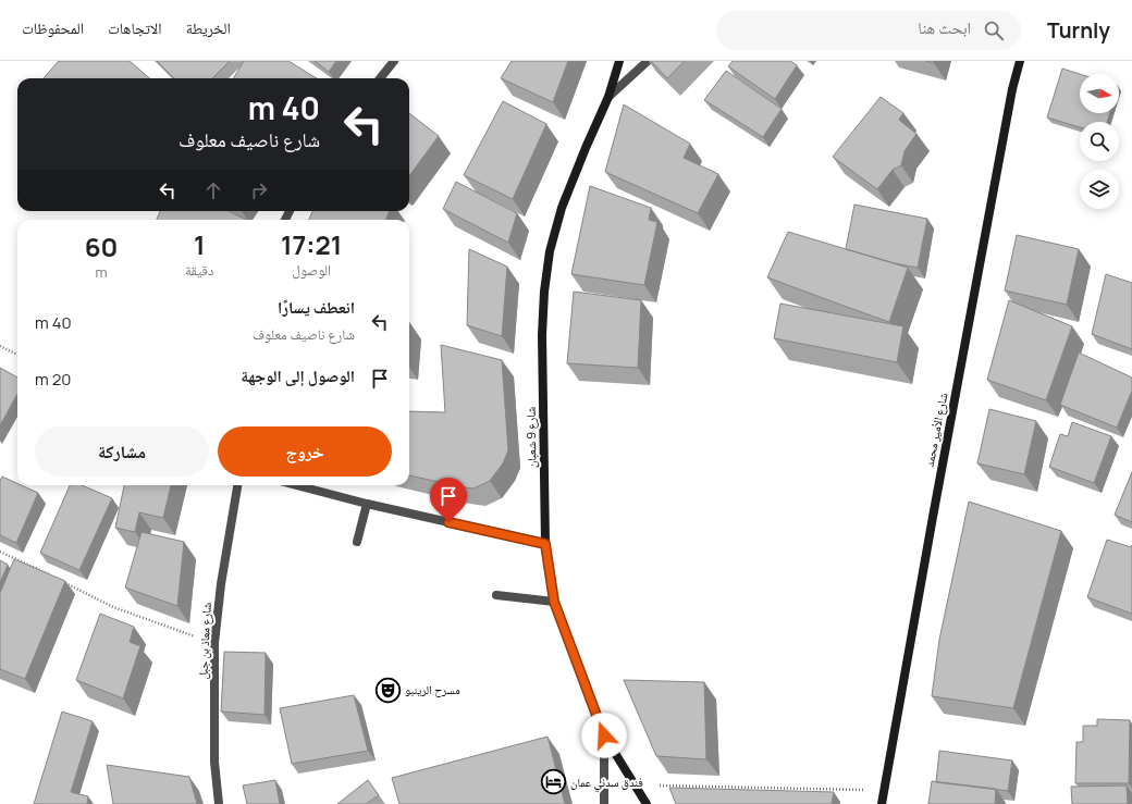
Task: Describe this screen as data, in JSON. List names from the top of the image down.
{
  "streets": {
    "street": ["شارع الأمير محمد", "شارع 9 شعبان", "شارع معاذ بن جبل"]
  },
  "places": {
    "theatre": ["مسرح الرينبو"],
    "hotel": ["فندق سدني عمان"]
  },
  "north": "right",
  "page": {
    "header": "Turnly",
    "search": "ابحث هنا",
    "nav": ["الخريطة", "الاتجاهات", "المحفوظات"],
    "turn": ["40 m", "شارع ناصيف معلوف"],
    "eta": [
      "17:21",
      "الوصول",
      "1",
      "دقيقة",
      "60",
      "m"
    ],
    "list": [
      {
        "name": "انعطف يسارًا",
        "note": "شارع ناصيف معلوف",
        "value": "40 m"
      },
      {
        "name": "الوصول إلى الوجهة",
        "value": "20 m"
      }
    ],
    "buttons": ["خروج", "مشاركة"]
  }
}
